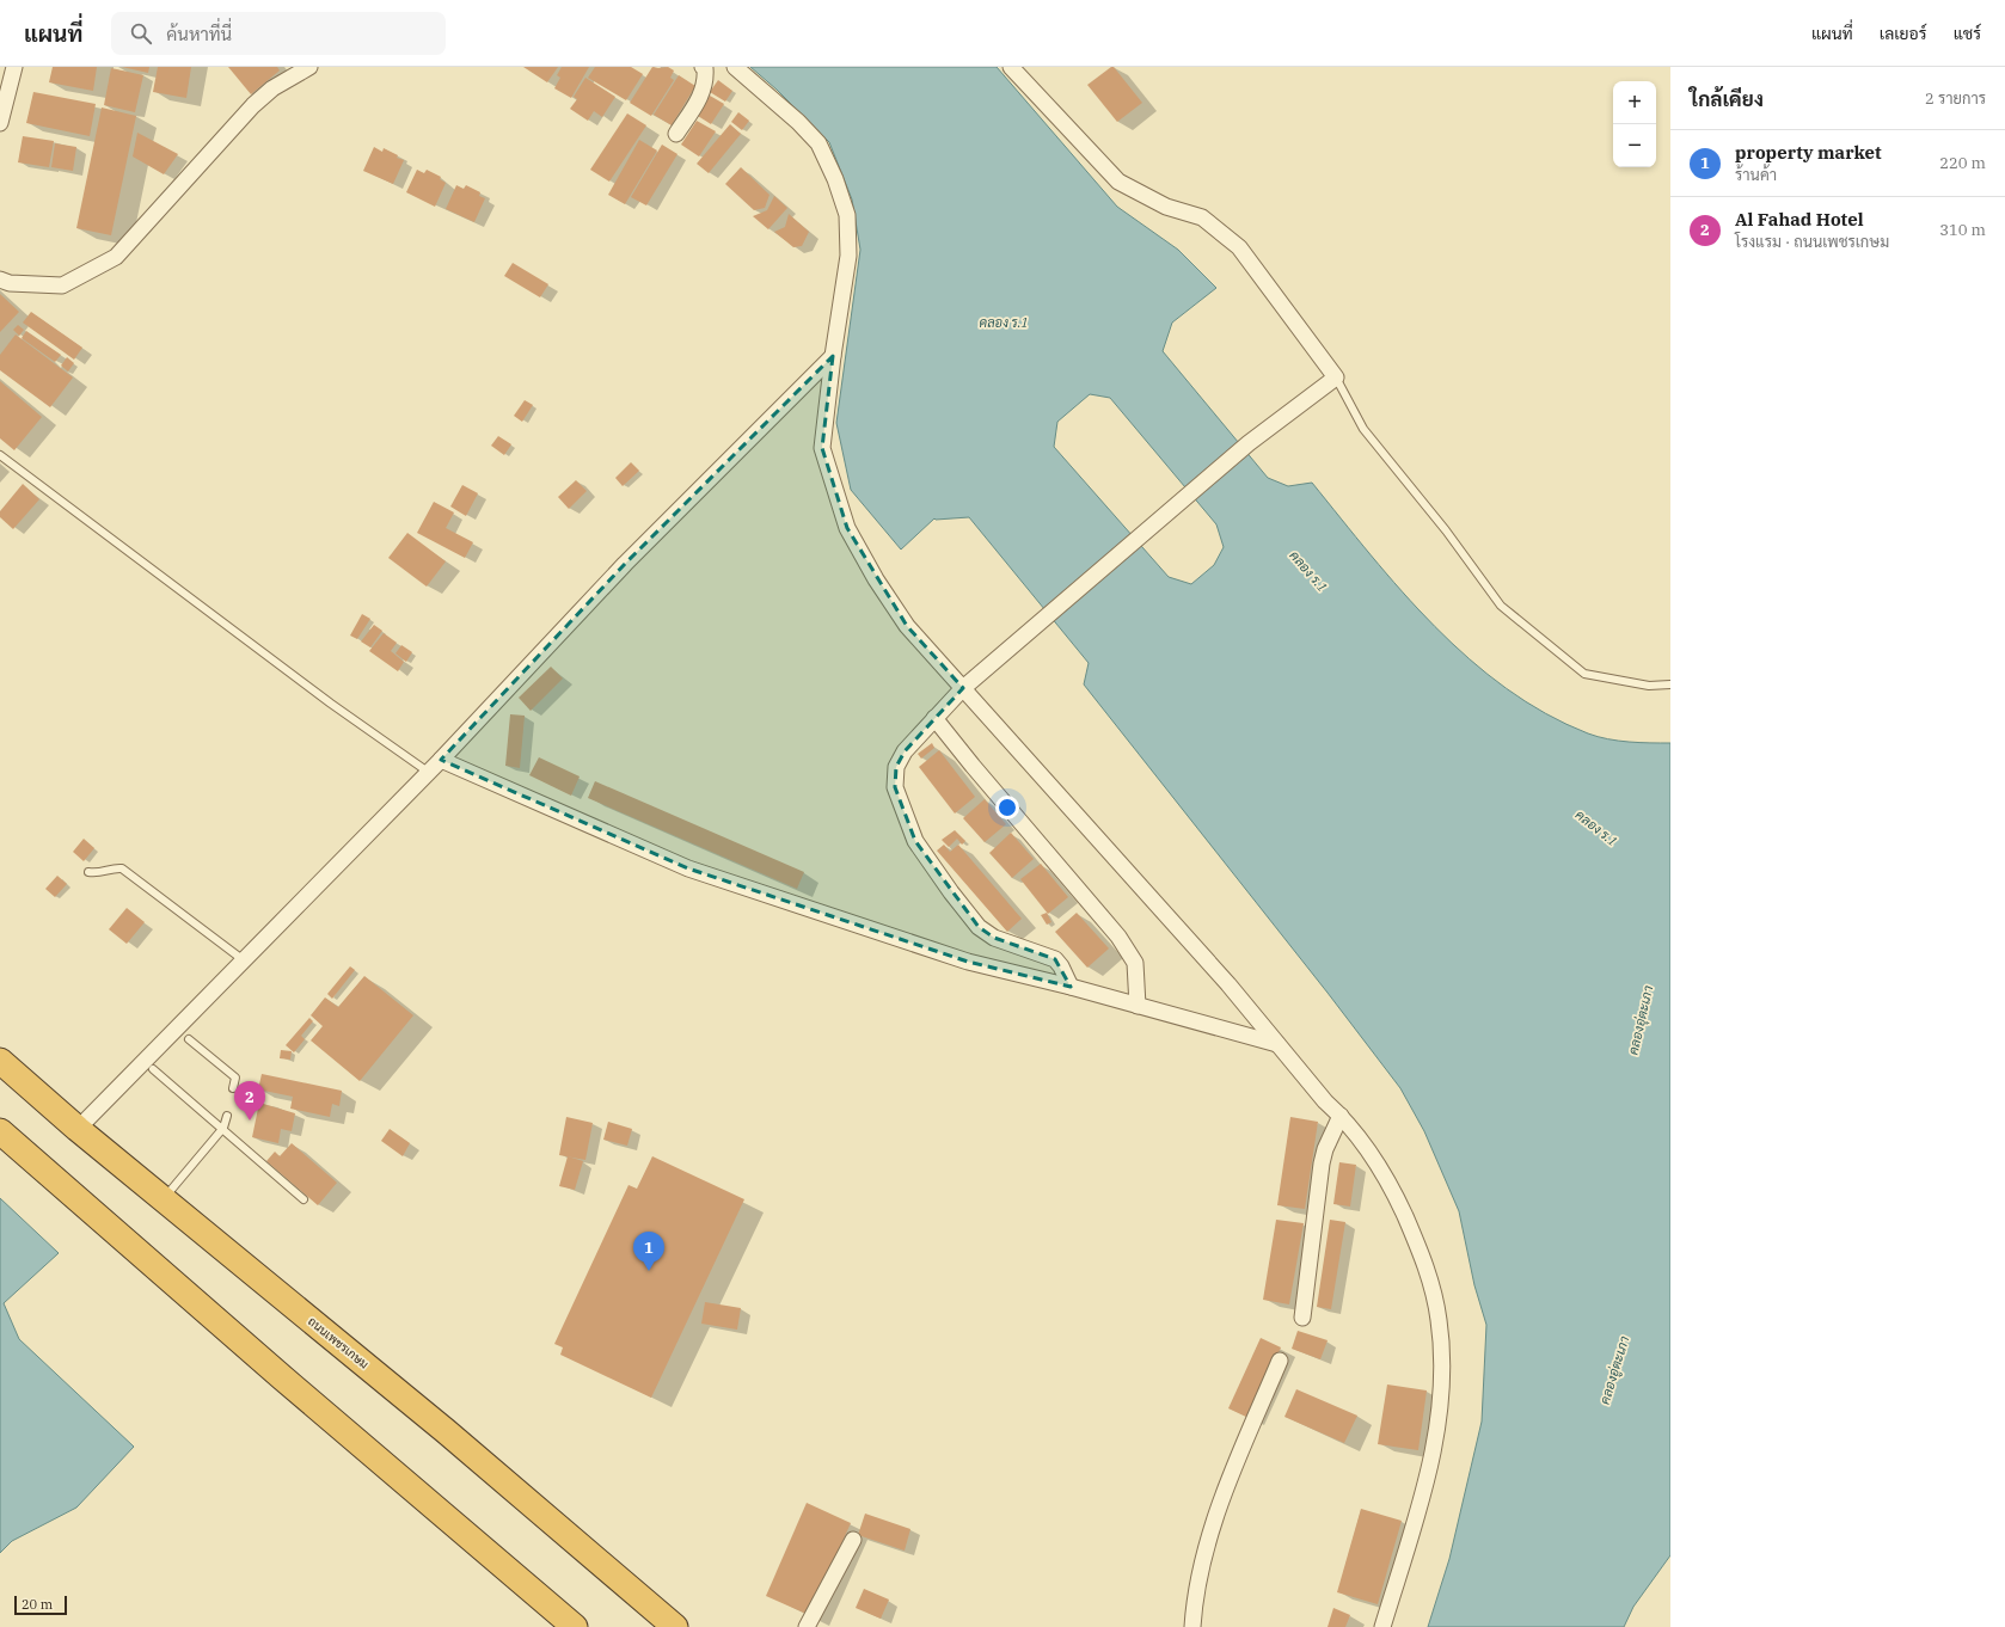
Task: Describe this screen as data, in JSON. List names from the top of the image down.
{
  "streets": {
    "highway": ["ถนนเพชรเกษม"]
  },
  "water": ["คลอง ร.1", "คลองอุ่ตะเภา", "คลองอู่ตะเภา"],
  "scale_bar": "20 m",
  "page": {
    "header": "แผนที่",
    "search": "ค้นหาที่นี่",
    "nav": ["แผนที่", "เลเยอร์", "แชร์"],
    "heading": ["ใกล้เคียง", "2 รายการ"],
    "map_buttons": ["+", "−"],
    "list": [
      {
        "mark": "1",
        "name": "property market",
        "note": "ร้านค้า",
        "value": "220 m"
      },
      {
        "mark": "2",
        "name": "Al Fahad Hotel",
        "note": "โรงแรม · ถนนเพชรเกษม",
        "value": "310 m"
      }
    ],
    "pins": ["2", "1"],
    "scale": "20 m"
  }
}
